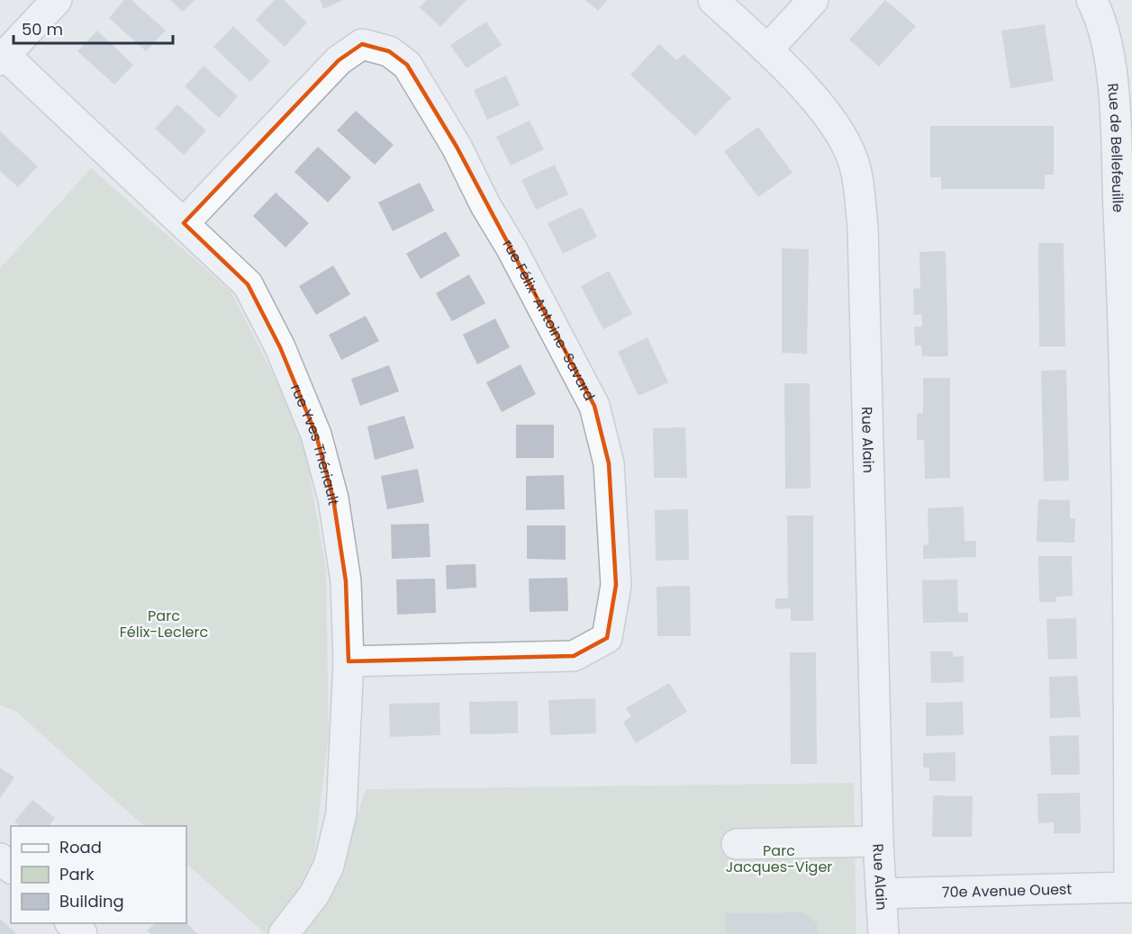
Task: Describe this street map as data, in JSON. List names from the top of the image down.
{
  "streets": {
    "street": [
      "Rue de Bellefeuille",
      "rue Félix-Antoine-Savard",
      "Rue Alain",
      "rue Yves Thériault",
      "70e Avenue Ouest"
    ]
  },
  "crossings": [
    ["Rue de Bellefeuille", "70e Avenue Ouest"],
    ["rue Félix-Antoine-Savard", "rue Yves Thériault"],
    ["Rue Alain", "70e Avenue Ouest"]
  ],
  "parks": ["Parc Félix-Leclerc", "Parc Jacques-Viger"],
  "legend": ["Road", "Park", "Building"],
  "scale_bar": "50 m"
}
